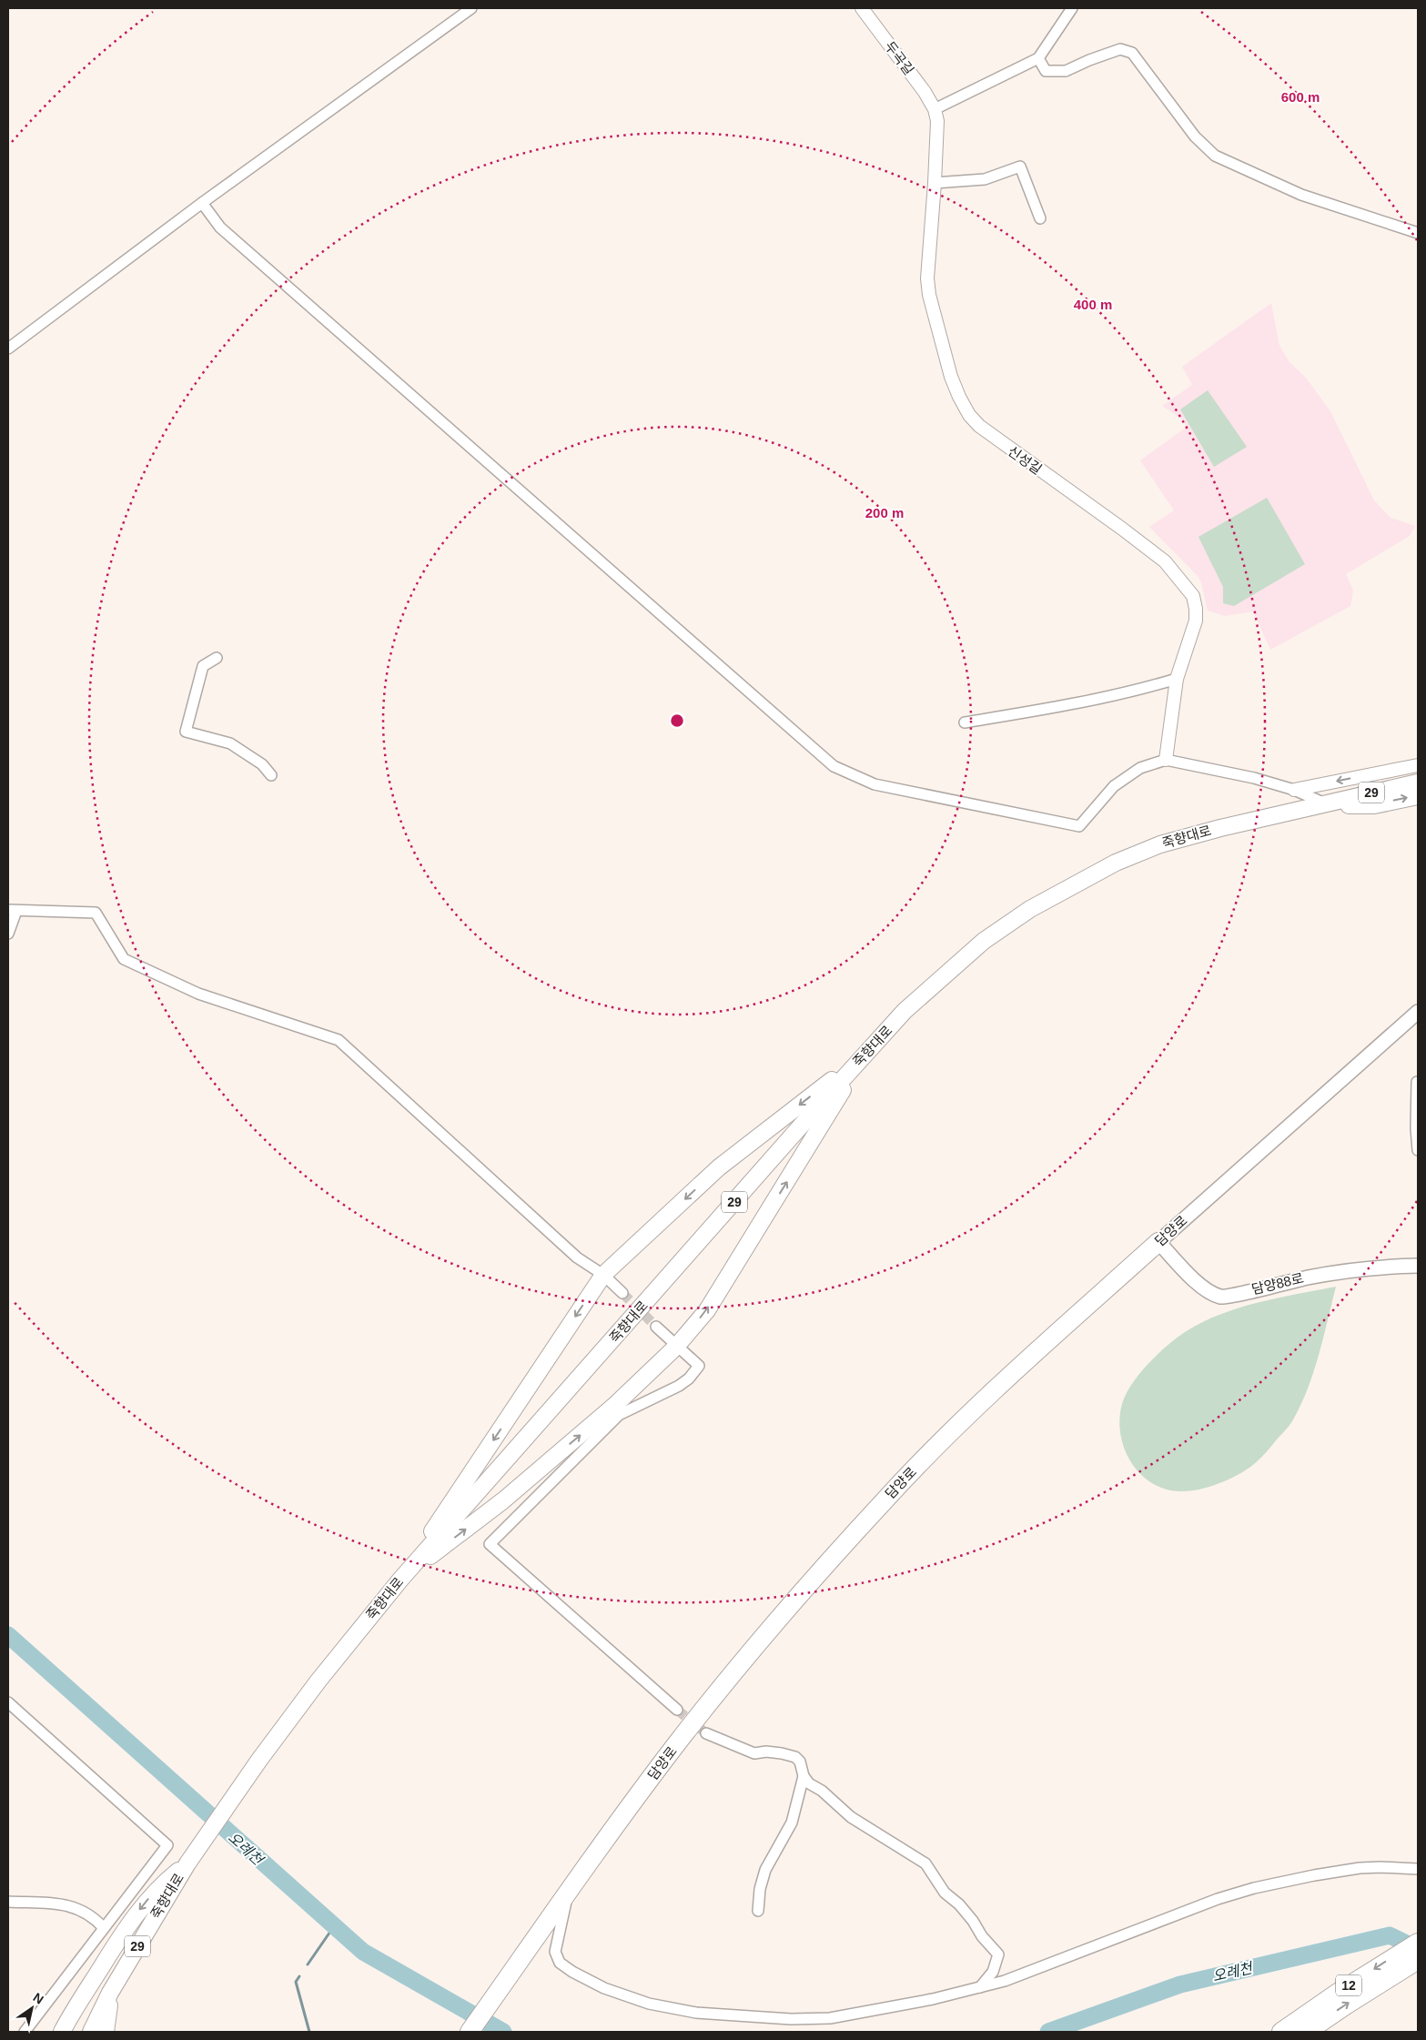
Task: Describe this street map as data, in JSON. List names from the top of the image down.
{
  "streets": {
    "highway": ["담양로", "12"],
    "main road": ["29", "죽향대로", "담양88로"],
    "street": ["두곡길", "신성길"]
  },
  "crossings": [
    ["두곡길", "신성길"],
    ["담양로", "담양88로"]
  ],
  "water": ["오례천"],
  "north": "top right",
  "rings": ["600 m", "400 m", "200 m"]
}
